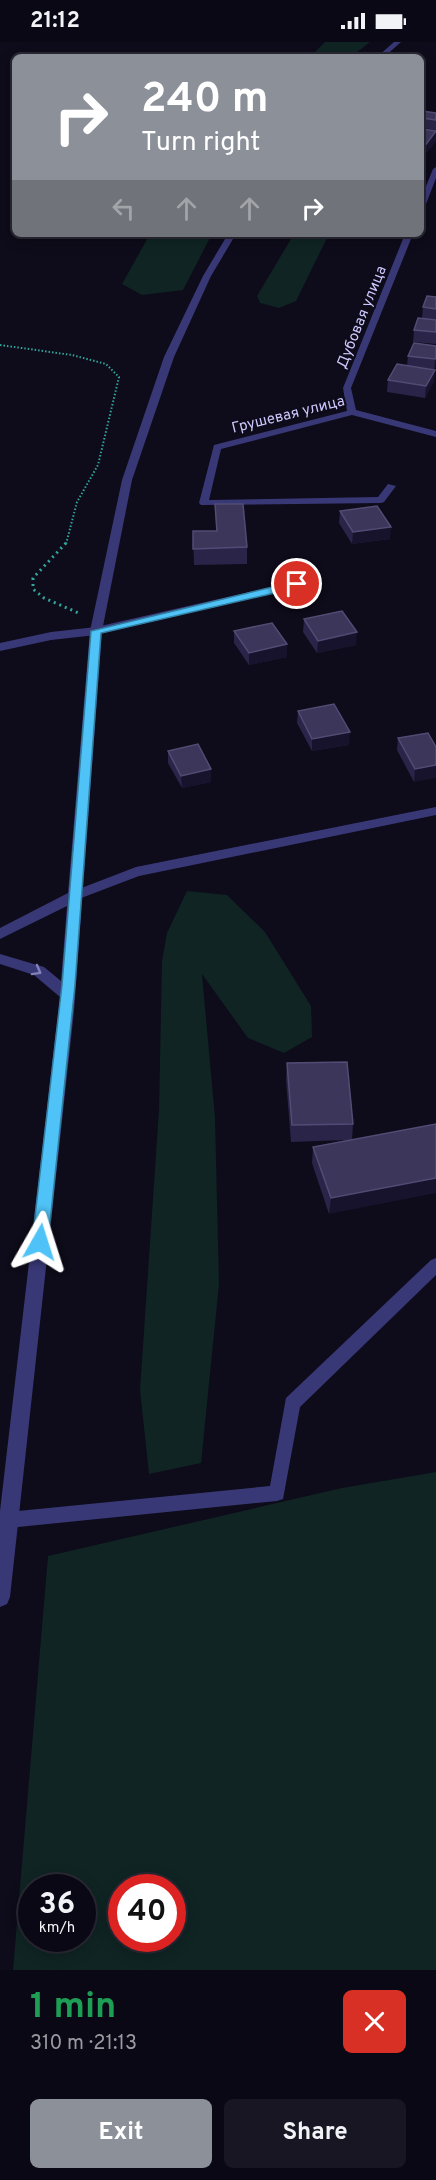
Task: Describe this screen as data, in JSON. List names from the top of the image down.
{
  "streets": {
    "lane": ["Дубовая улица", "Грушевая улица"]
  },
  "crossings": [
    ["Дубовая улица", "Грушевая улица"]
  ],
  "page": {
    "status": "21:12",
    "turn": ["240 m", "Turn right"],
    "speed": "36 km/h",
    "limit": "40",
    "heading": ["1 min", "310 m · 21:13"],
    "buttons": ["Exit", "Share"]
  }
}
